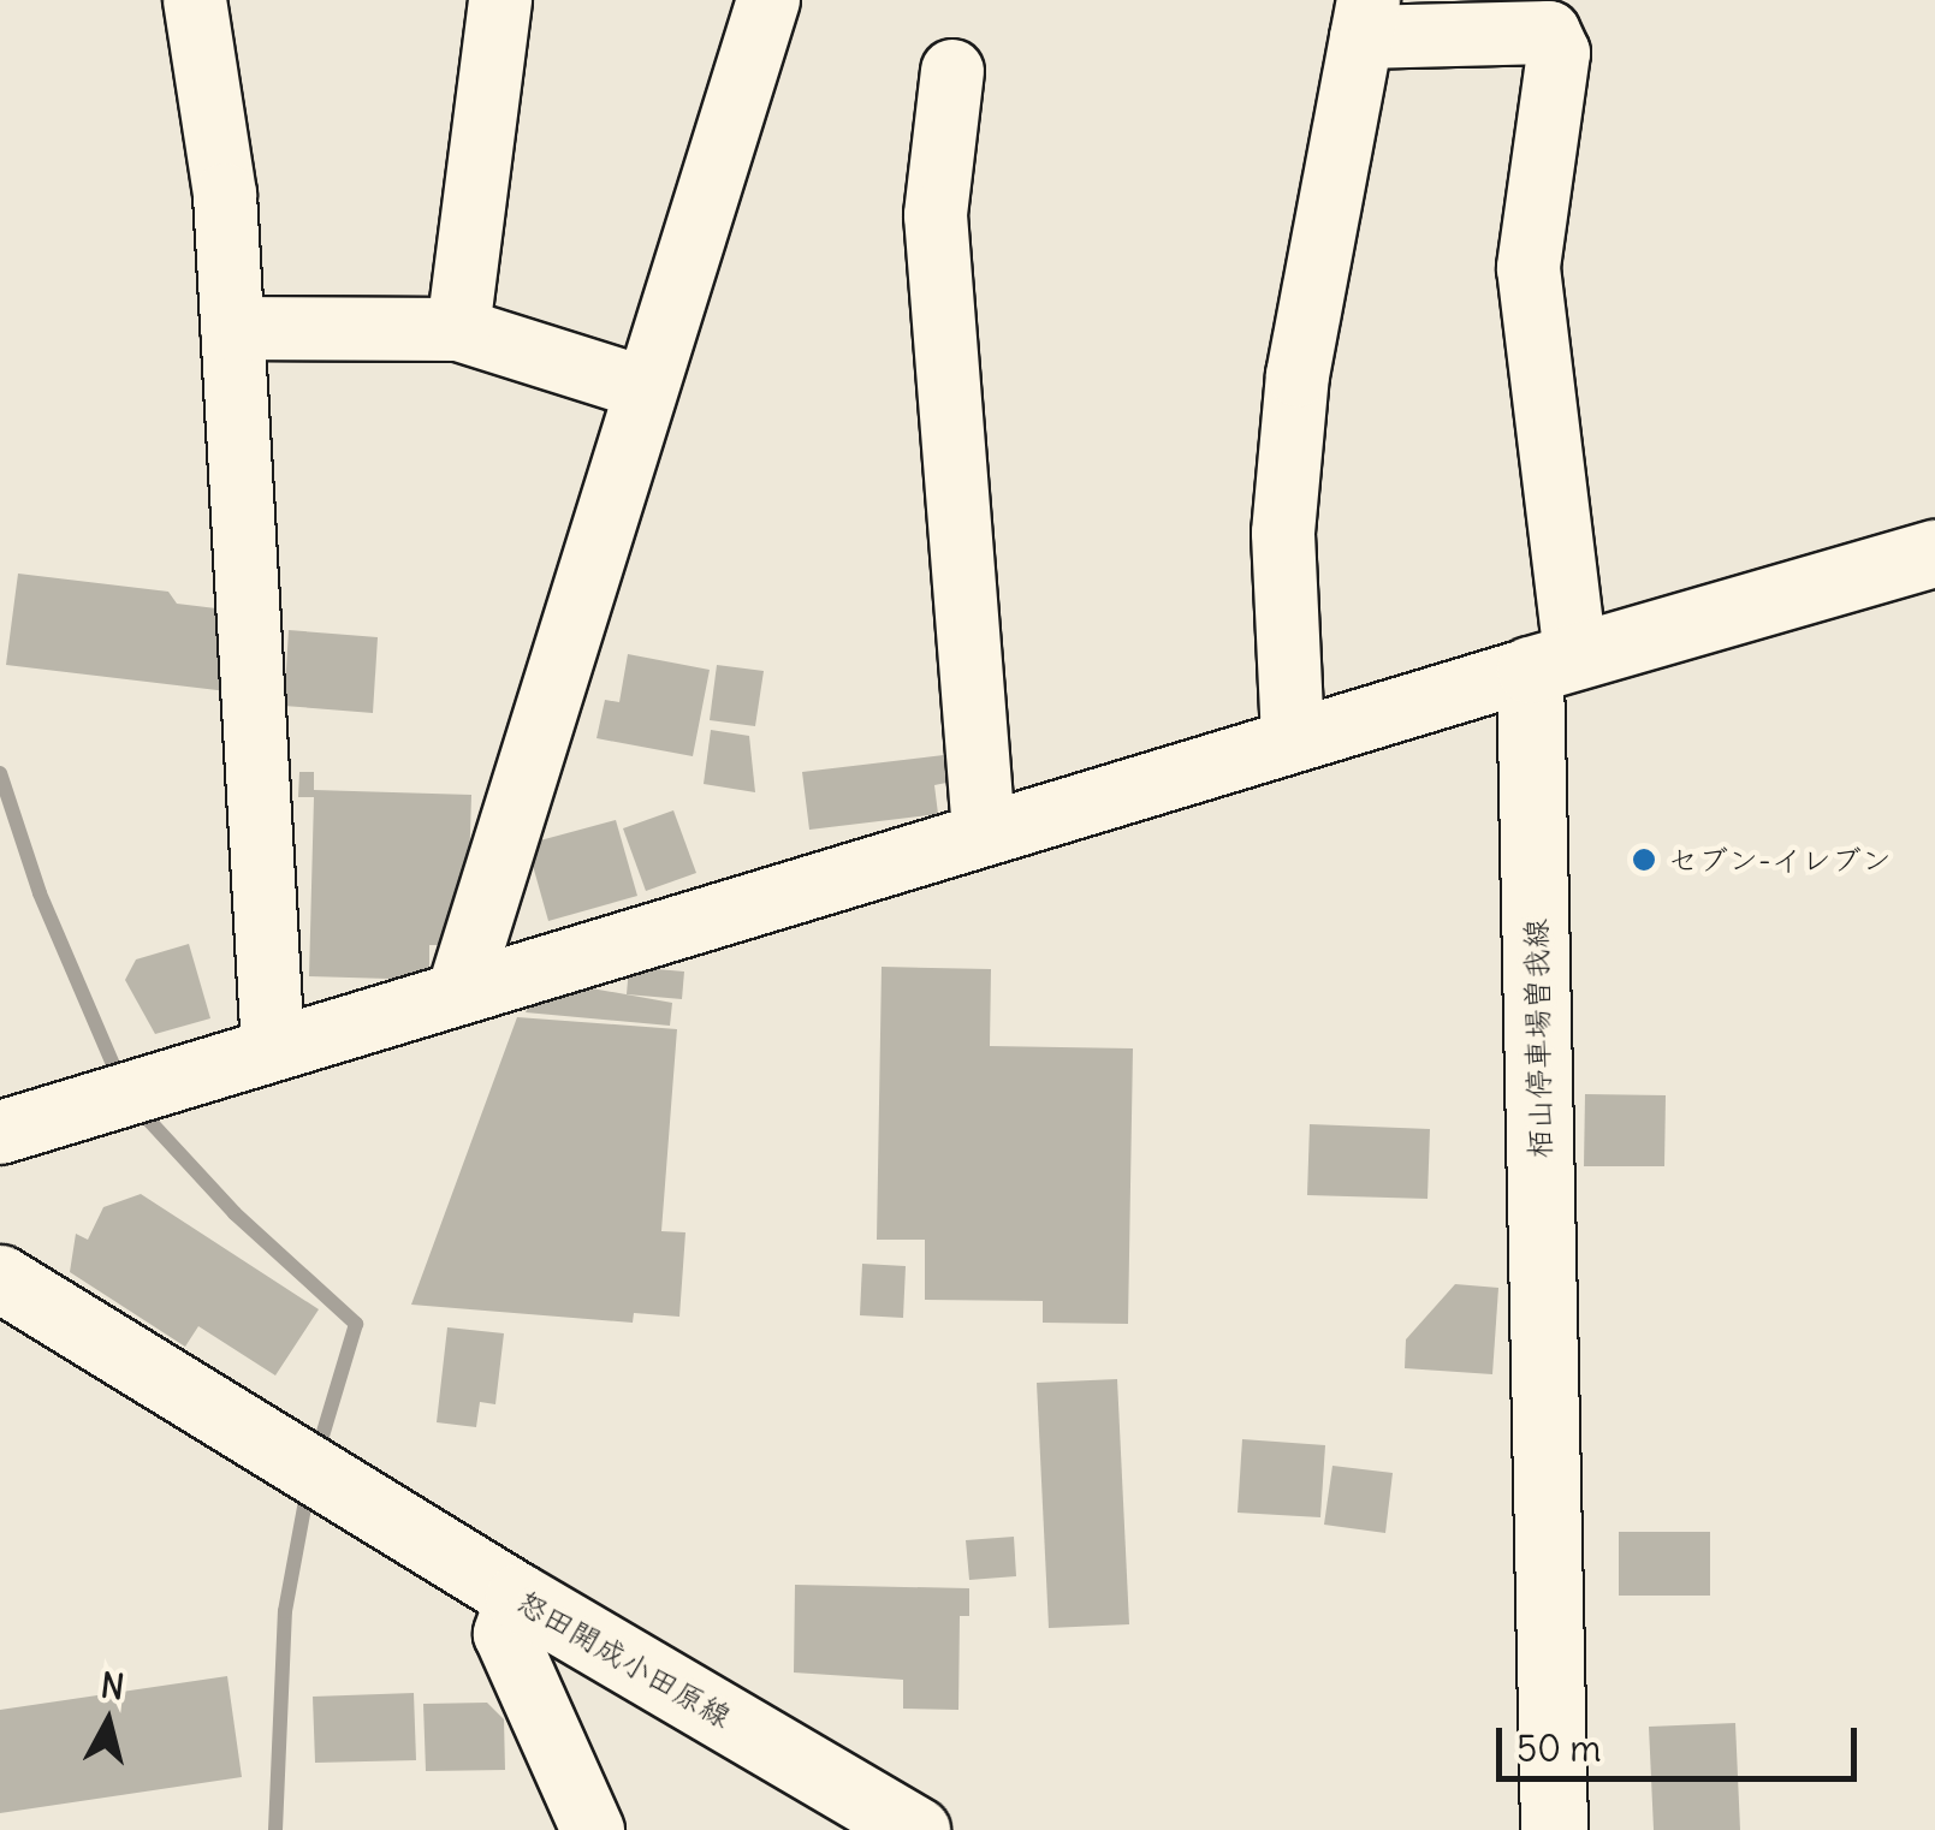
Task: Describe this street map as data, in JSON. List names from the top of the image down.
{
  "streets": {
    "main road": ["栢山停車場曽我線", "怒田開成小田原線"]
  },
  "places": ["セブン-イレブン"],
  "scale_bar": "50 m",
  "north": "top"
}
